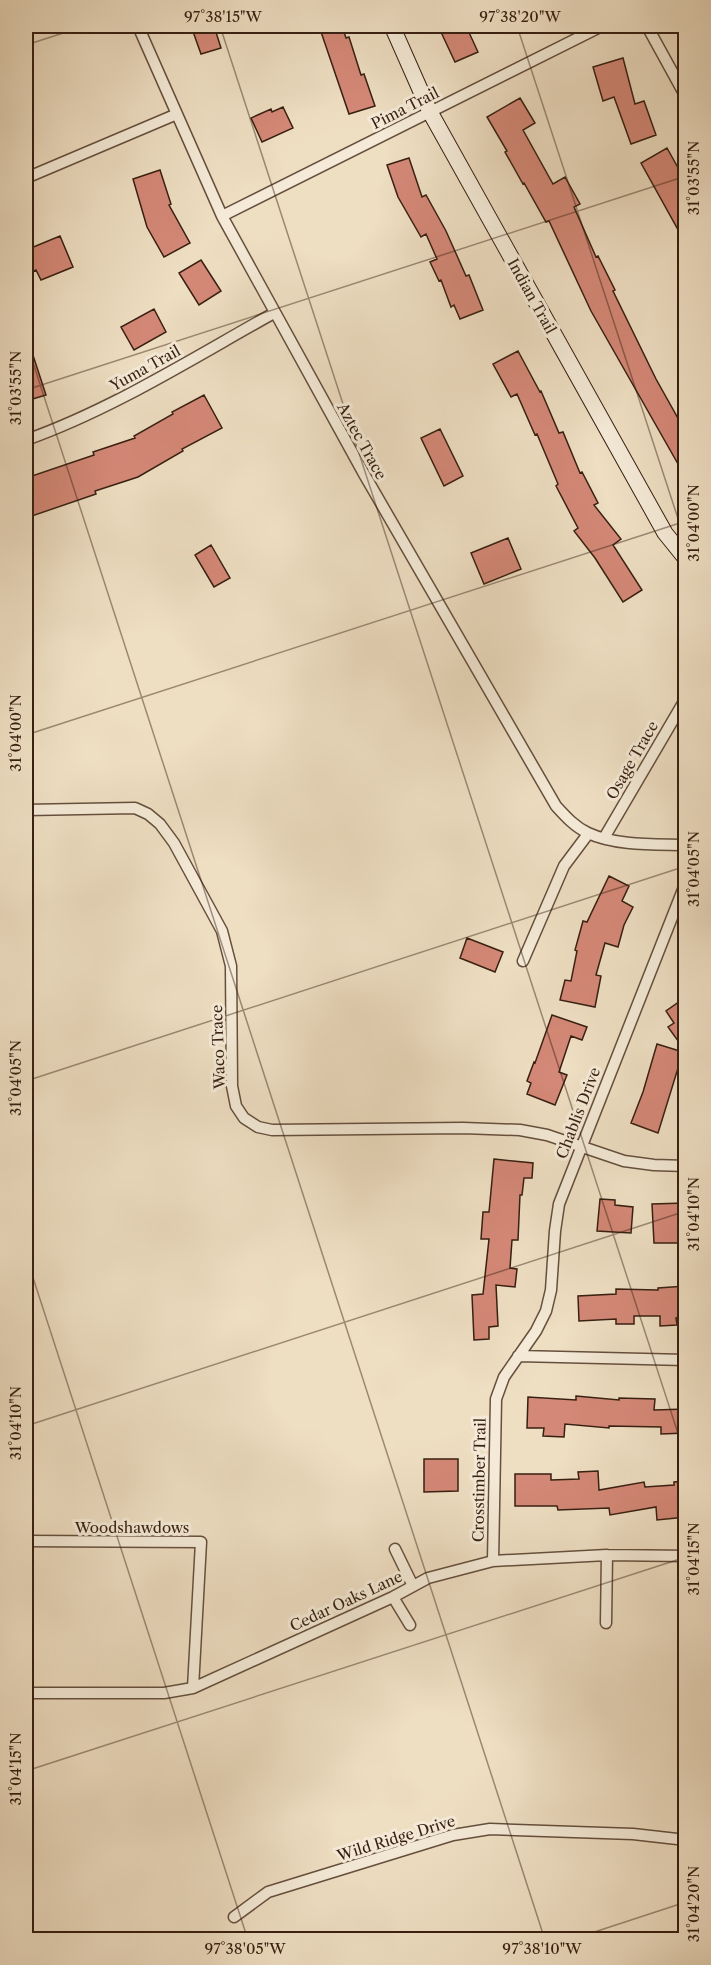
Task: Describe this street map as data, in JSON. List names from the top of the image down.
{
  "streets": {
    "street": [
      "Pima Trail",
      "Indian Trail",
      "Yuma Trail",
      "Aztec Trace",
      "Osage Trace",
      "Waco Trace",
      "Chablis Drive",
      "Crosstimber Trail",
      "Woodshawdows",
      "Cedar Oaks Lane",
      "Wild Ridge Drive"
    ]
  },
  "crossings": [
    ["Pima Trail", "Indian Trail"],
    ["Pima Trail", "Aztec Trace"],
    ["Yuma Trail", "Aztec Trace"],
    ["Aztec Trace", "Osage Trace"],
    ["Waco Trace", "Chablis Drive"],
    ["Chablis Drive", "Crosstimber Trail"],
    ["Crosstimber Trail", "Cedar Oaks Lane"],
    ["Woodshawdows", "Cedar Oaks Lane"]
  ],
  "coordinates": [
    "97°38'15\"W",
    "97°38'20\"W",
    "31°03'55\"N",
    "31°04'00\"N",
    "31°04'05\"N",
    "31°04'10\"N",
    "31°04'15\"N",
    "31°04'20\"N",
    "97°38'05\"W",
    "97°38'10\"W"
  ]
}
